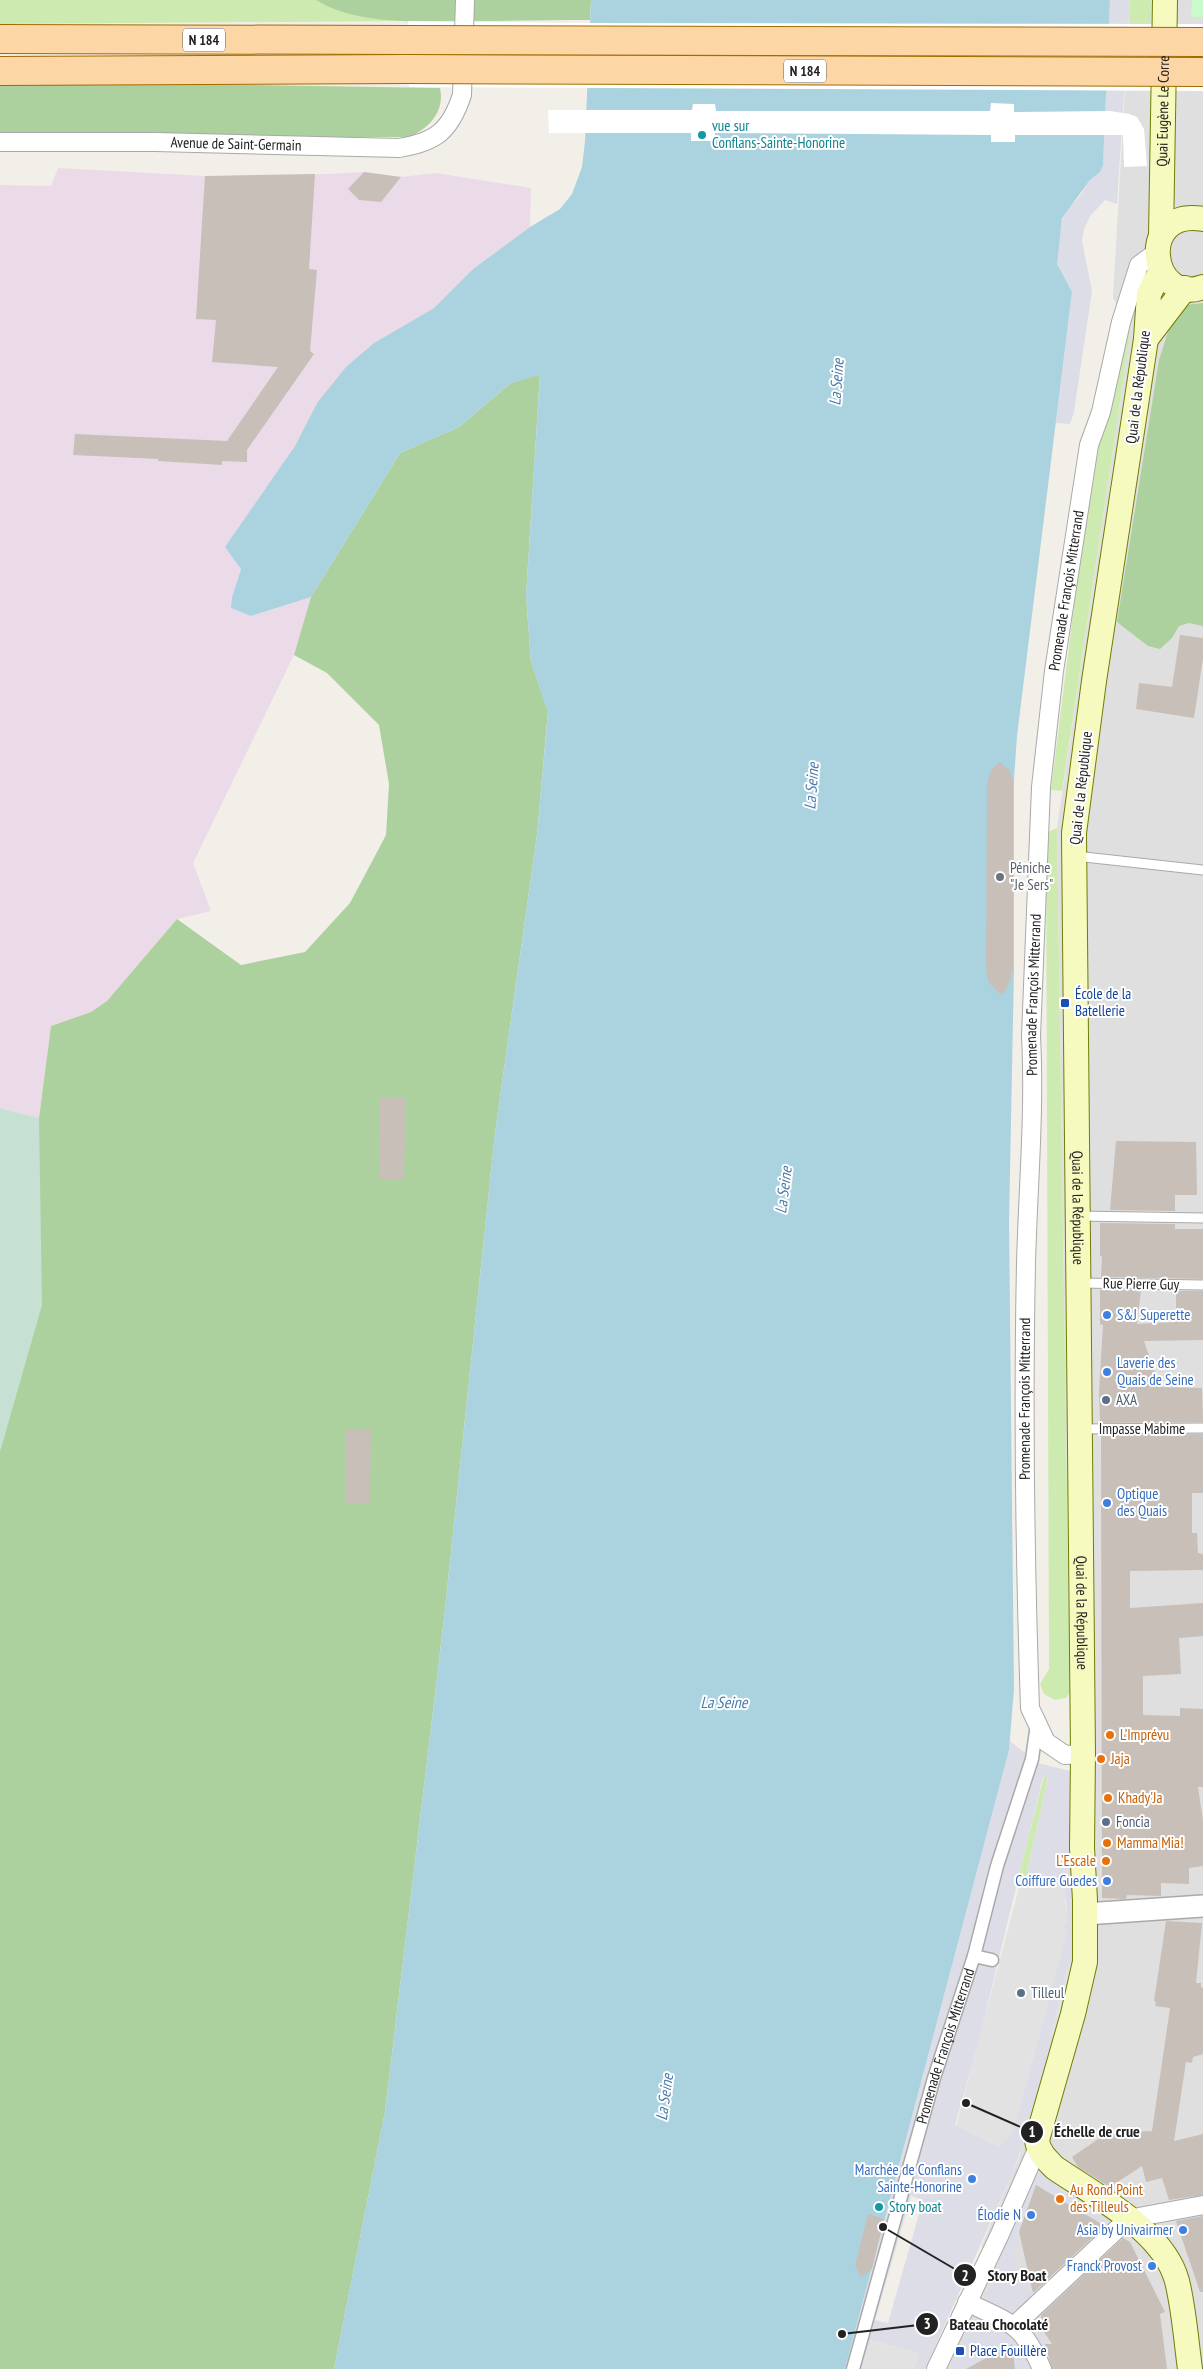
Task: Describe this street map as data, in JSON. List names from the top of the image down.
{
  "streets": {
    "main road": ["N 184", "Quai Eugène Le Corre", "Quai de la République"],
    "street": ["Avenue de Saint-Germain", "Promenade François Mitterrand"],
    "lane": ["Rue Pierre Guy", "Impasse Mabime"]
  },
  "crossings": [
    ["Quai de la République", "Promenade François Mitterrand"],
    ["Quai de la République", "Rue Pierre Guy"],
    ["Quai de la République", "Impasse Mabime"]
  ],
  "water": ["La Seine"],
  "places": {
    "other": [
      "vue sur Conflans-Sainte-Honorine",
      "Péniche \"Je Sers\"",
      "S&J Superette",
      "Laverie des Quais de Seine",
      "AXA",
      "Optique des Quais",
      "L’Imprévu",
      "Jaja",
      "Khady'Ja",
      "Foncia",
      "Mamma Mia!",
      "L’Escale",
      "Coiffure Guedes",
      "Tilleul",
      "Échelle de crue",
      "Marchée de Conflans Sainte-Honorine",
      "Au Rond Point des Tilleuls",
      "Story boat",
      "Élodie N",
      "Story Boat",
      "Asia by Univairmer",
      "Franck Provost",
      "Bateau Chocolaté"
    ],
    "transit": ["École de la Batellerie", "Place Fouillère"]
  }
}
